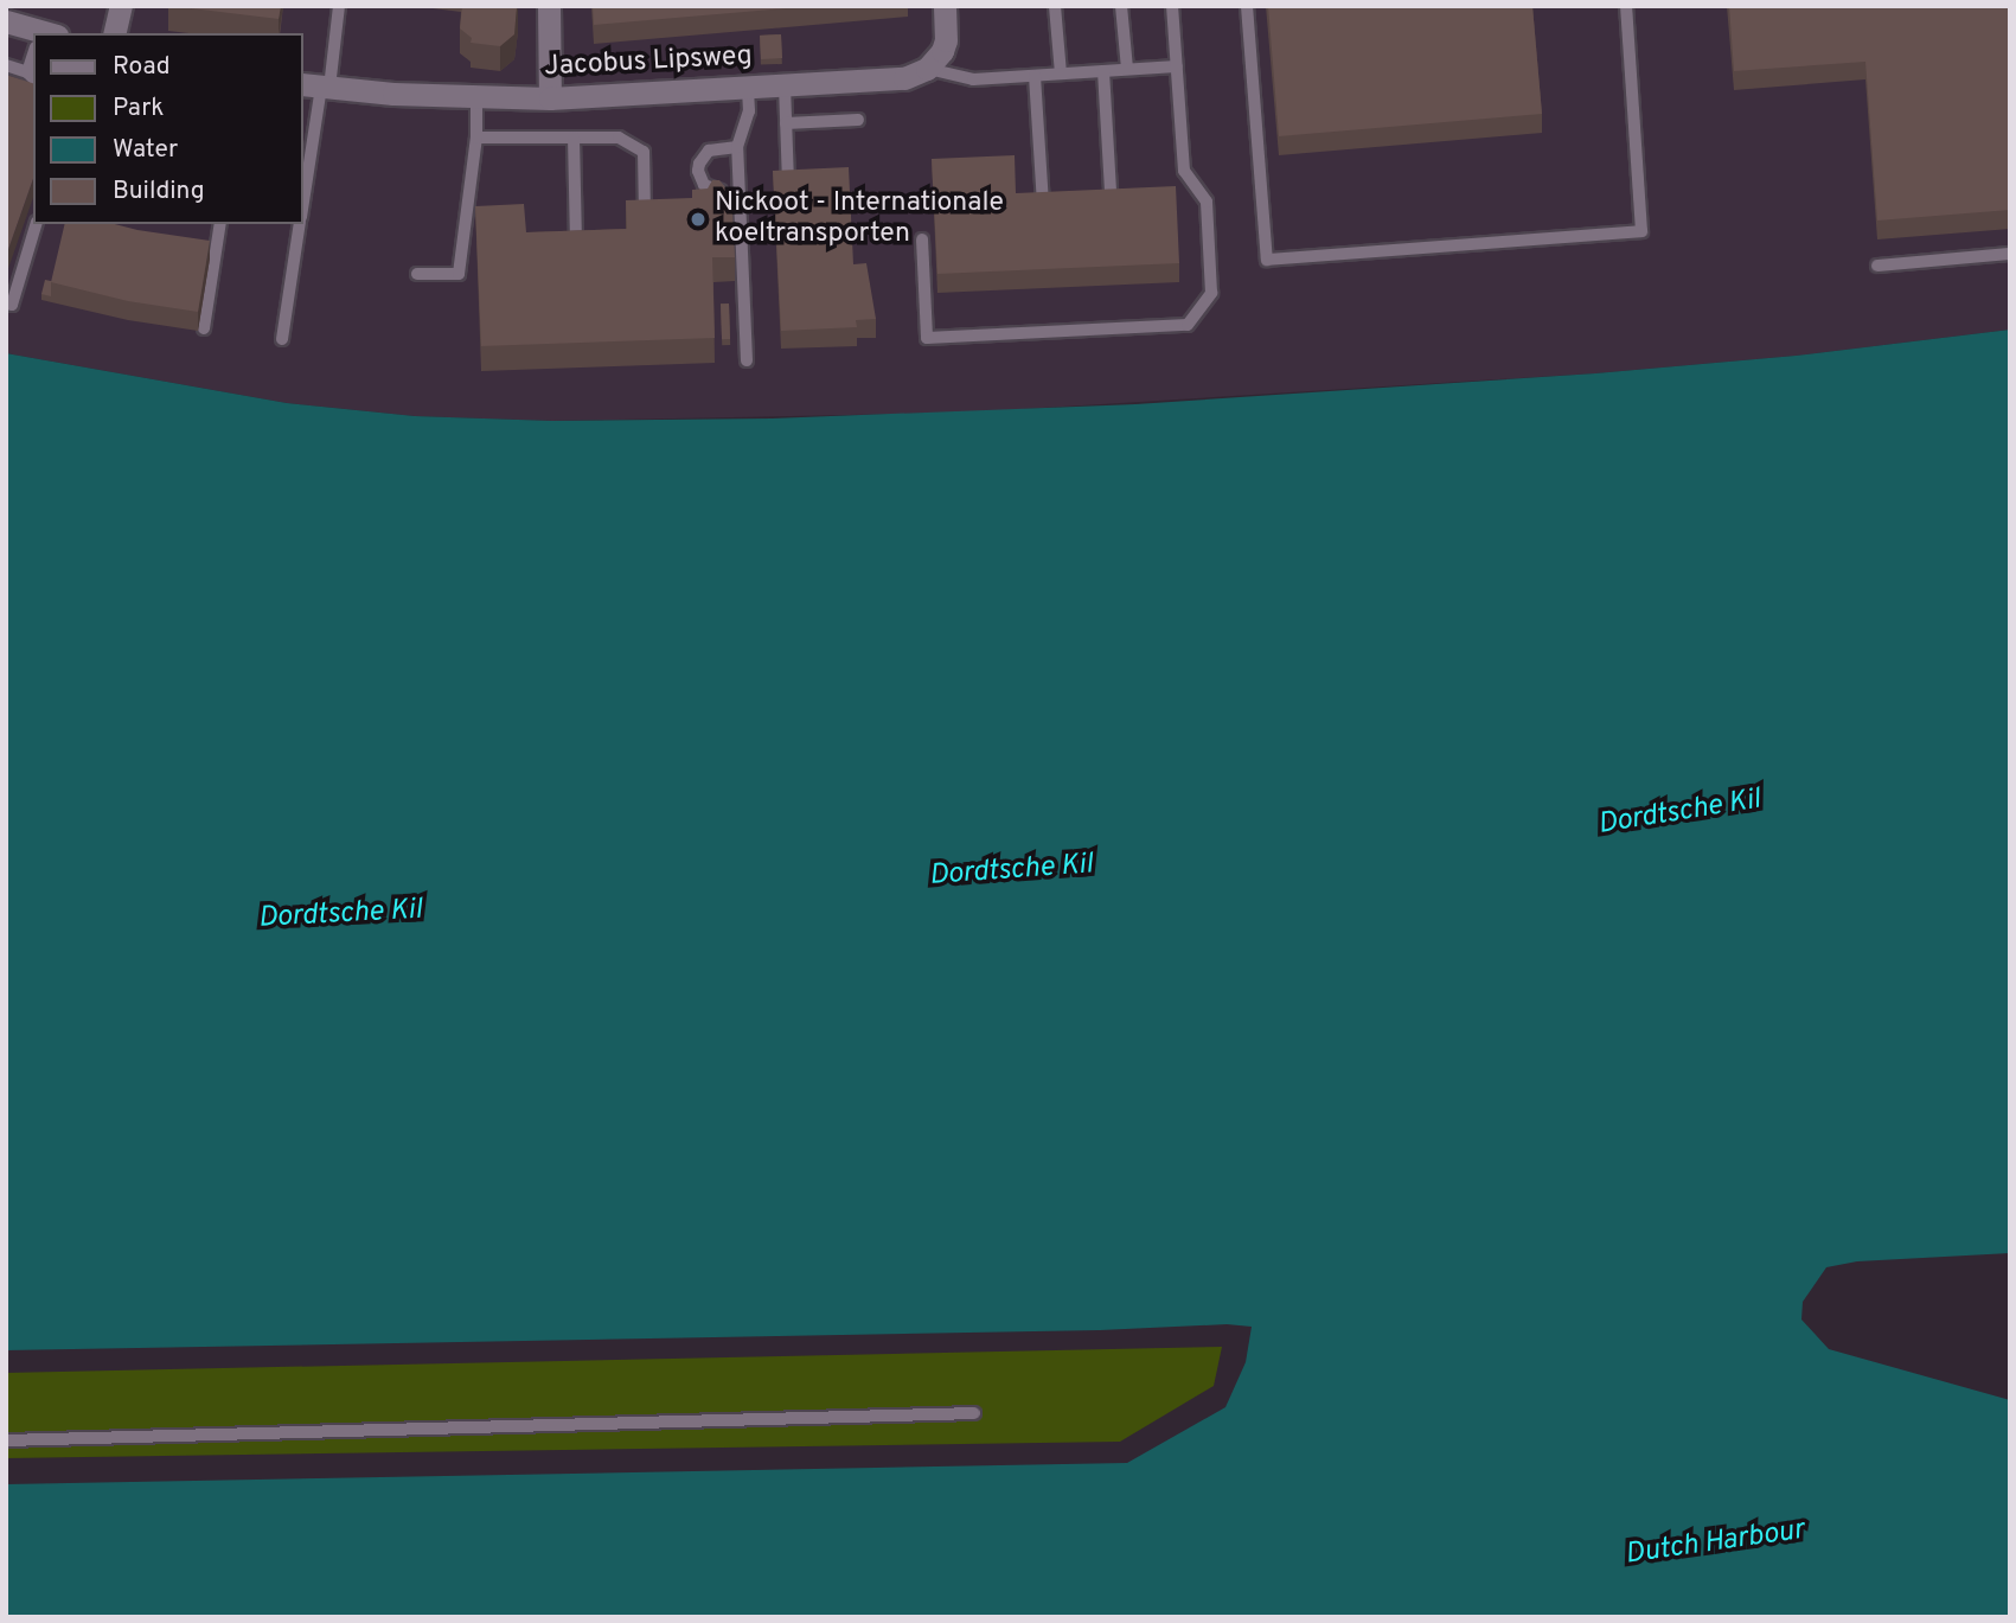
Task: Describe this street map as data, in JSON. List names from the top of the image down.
{
  "streets": {
    "street": ["Jacobus Lipsweg"]
  },
  "water": ["Dordtsche Kil", "Dutch Harbour"],
  "places": ["Nickoot - Internationale koeltransporten"],
  "legend": [
    "Road",
    "Park",
    "Water",
    "Building"
  ]
}
